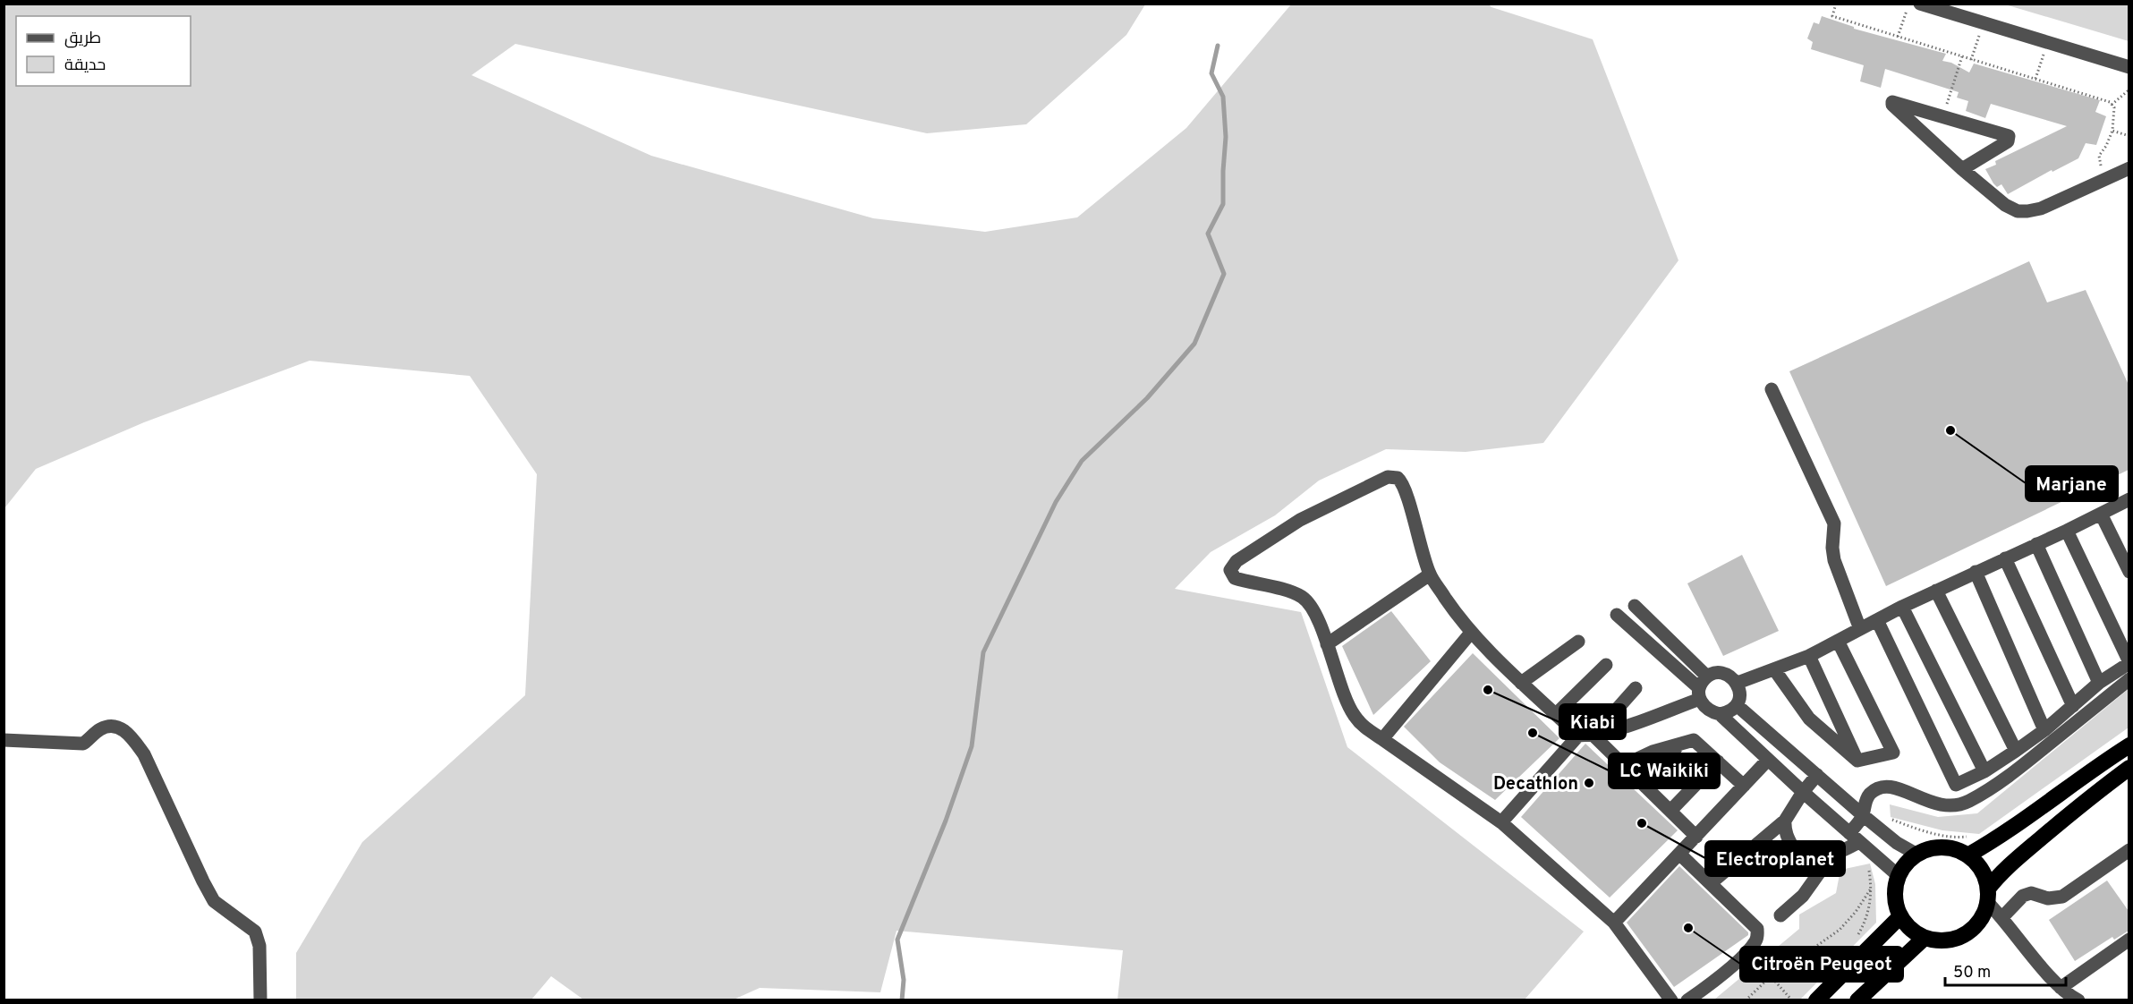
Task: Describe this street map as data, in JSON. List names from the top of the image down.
{
  "places": [
    "Marjane",
    "Kiabi",
    "LC Waikiki",
    "Decathlon",
    "Electroplanet",
    "Citroën Peugeot"
  ],
  "legend": ["طريق", "حديقة"],
  "scale_bar": "50 m"
}
